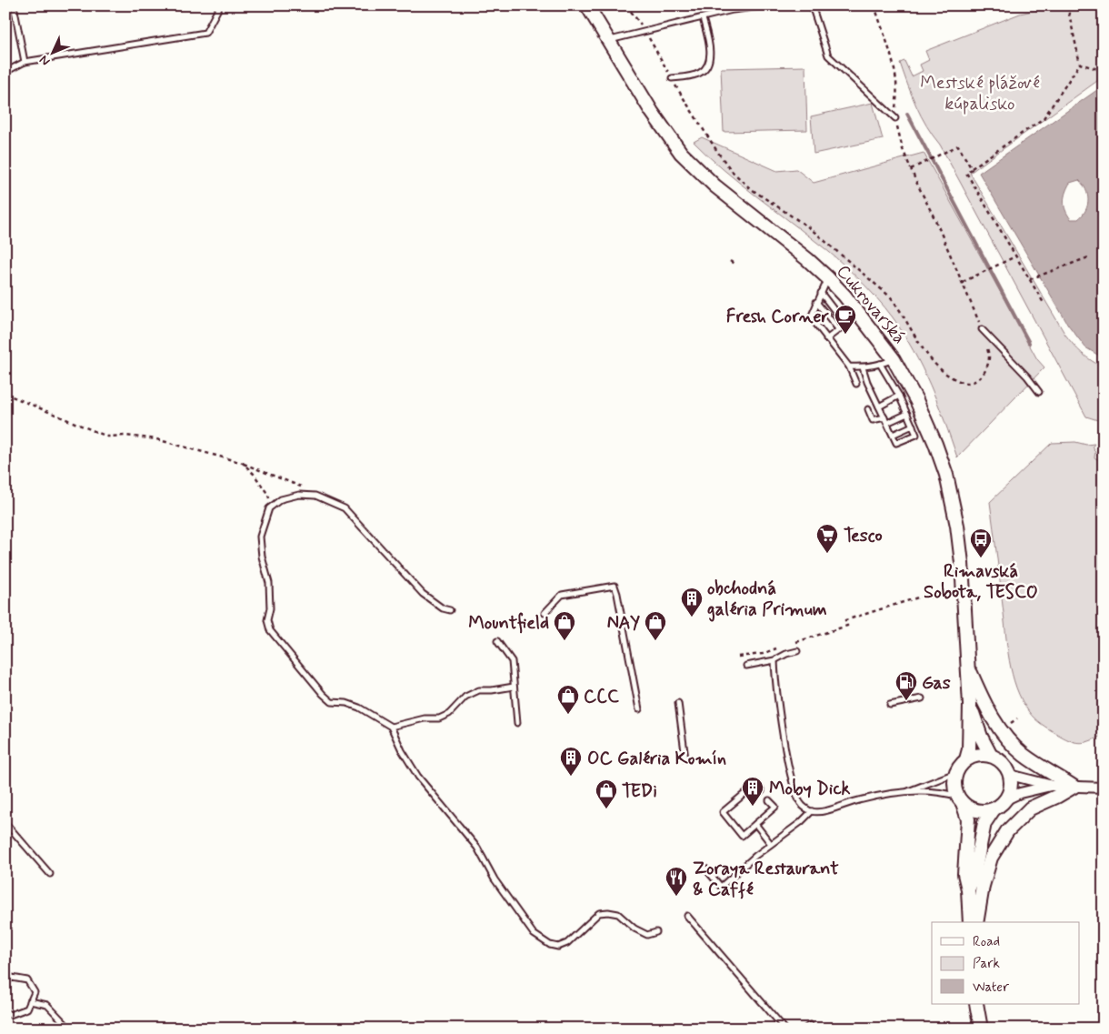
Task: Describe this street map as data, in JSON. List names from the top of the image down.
{
  "streets": {
    "main road": ["Cukrovarská"]
  },
  "parks": ["Mestské plážové kúpalisko"],
  "places": {
    "cafe": ["Fresh Corner"],
    "supermarket": ["Tesco"],
    "bus stop": ["Rimavská Sobota, TESCO"],
    "building": ["obchodná galéria Primum", "OC Galéria Komín", "Moby Dick"],
    "shop": [
      "Mountfield",
      "NAY",
      "CCC",
      "TEDi"
    ],
    "fuel station": ["Gas"],
    "restaurant": ["Zoraya Restaurant & Caffé"]
  },
  "legend": ["Road", "Park", "Water"],
  "north": "bottom left"
}
